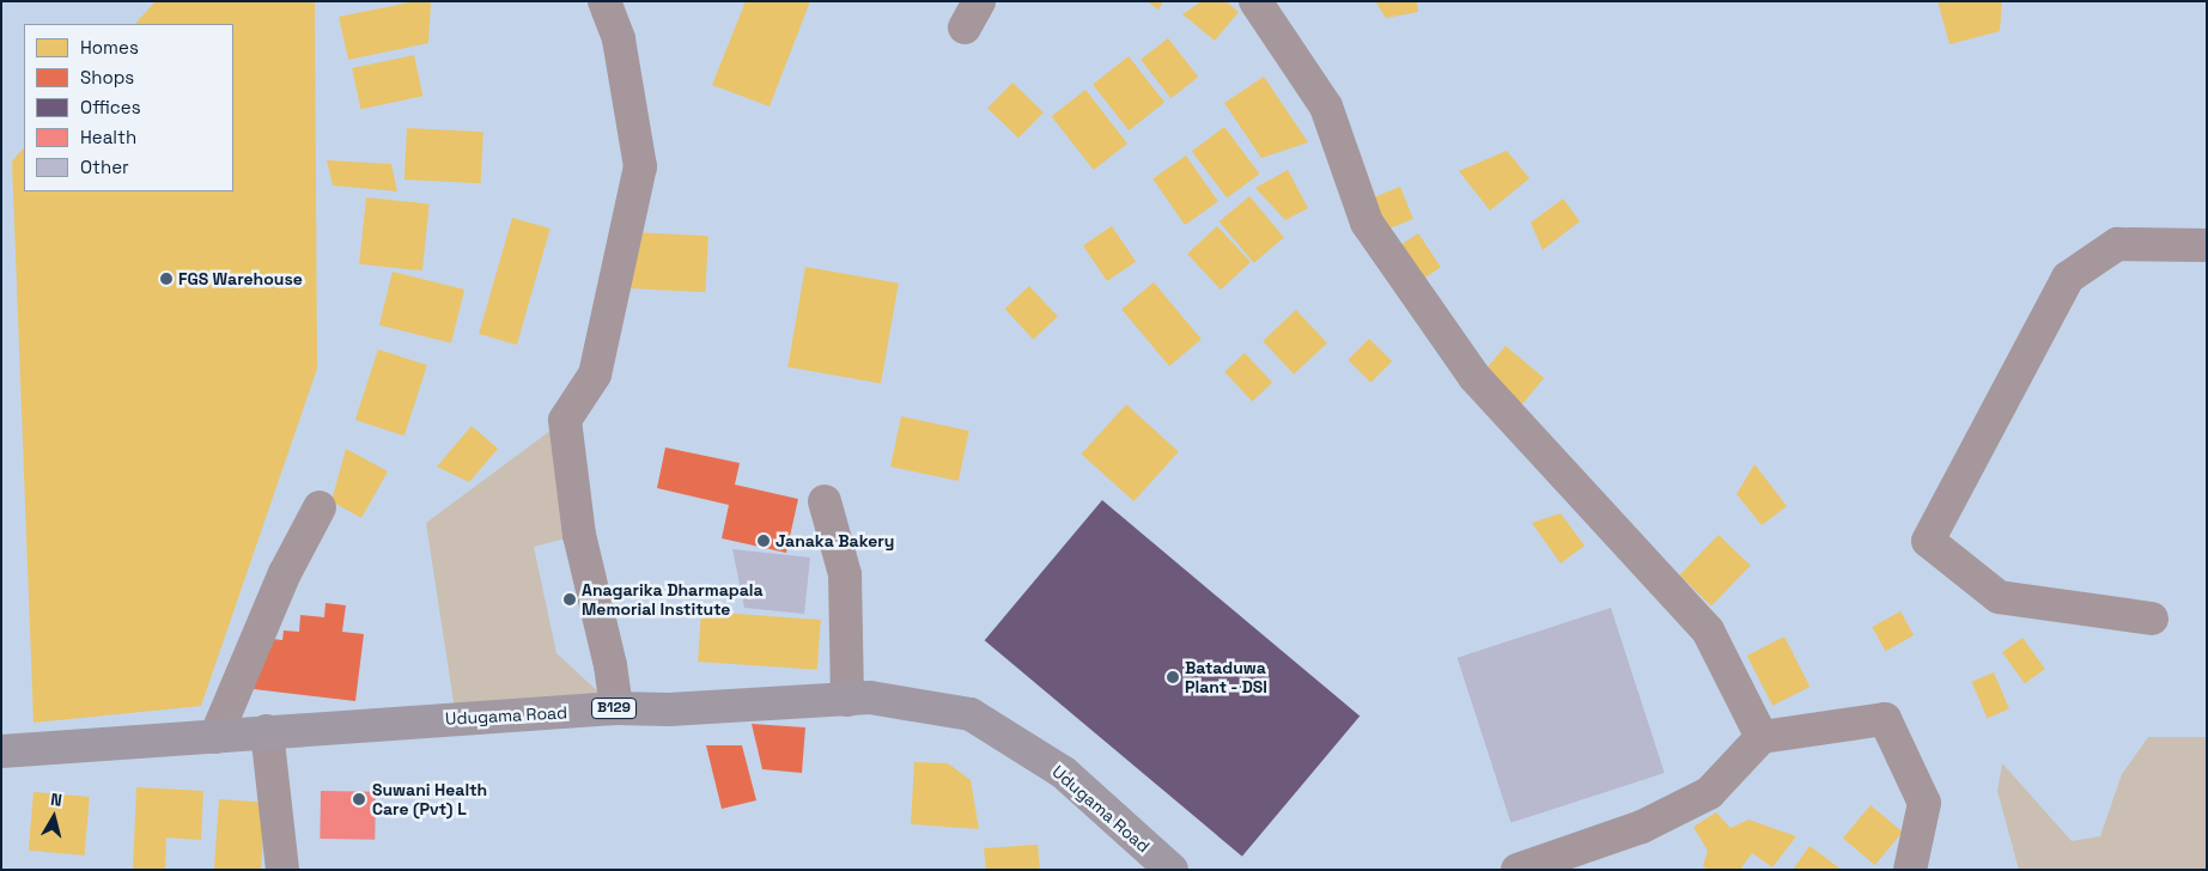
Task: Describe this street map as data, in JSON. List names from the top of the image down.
{
  "streets": {
    "main road": ["B129", "Udugama Road"]
  },
  "places": [
    "FGS Warehouse",
    "Janaka Bakery",
    "Anagarika Dharmapala Memorial Institute",
    "Bataduwa Plant - DSI",
    "Suwani Health Care (Pvt) L"
  ],
  "legend": [
    "Homes",
    "Shops",
    "Offices",
    "Health",
    "Other"
  ],
  "north": "top"
}
